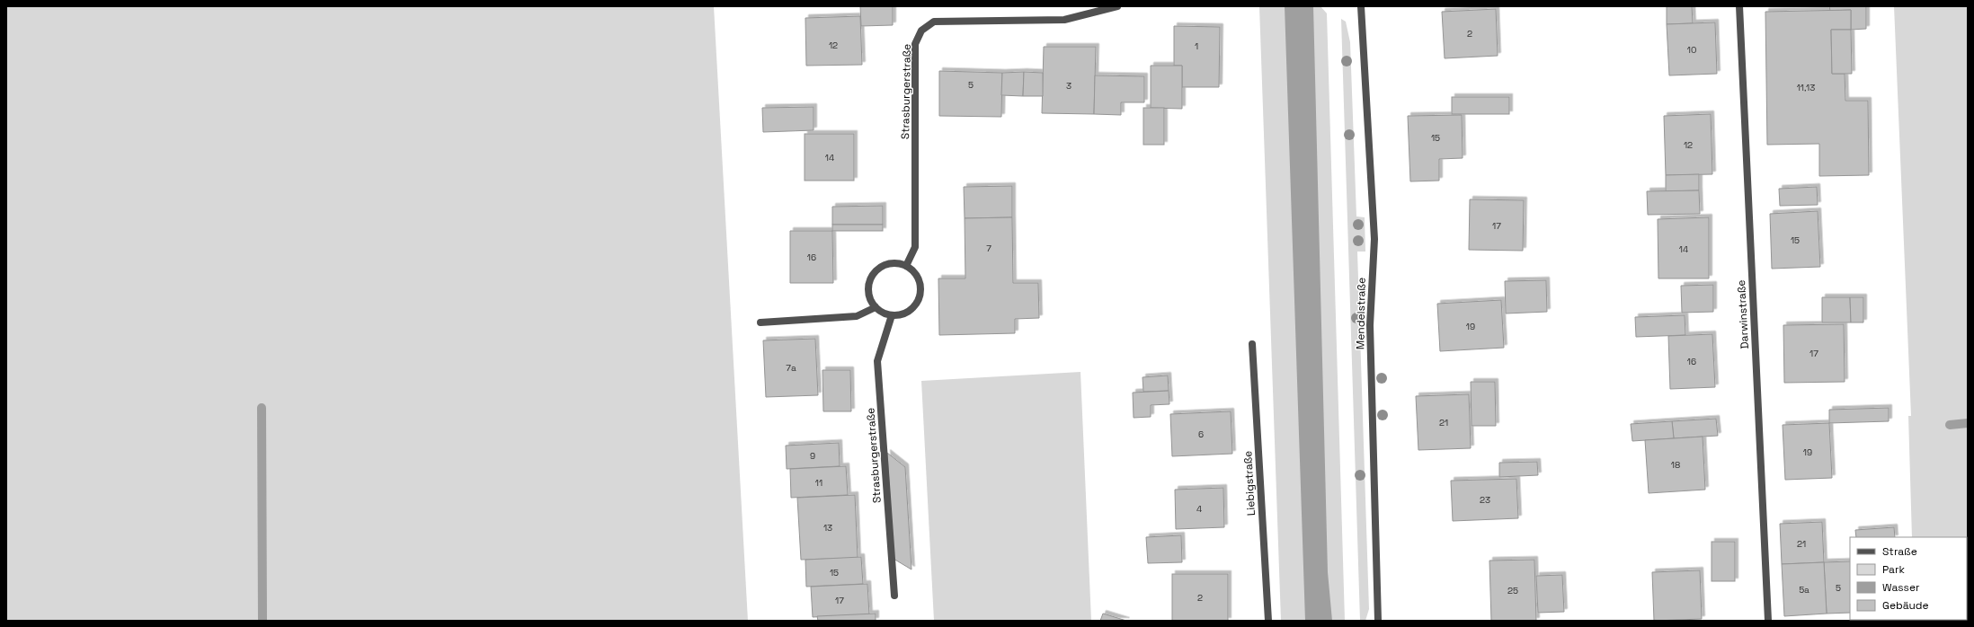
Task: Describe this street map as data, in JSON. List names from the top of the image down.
{
  "streets": {
    "street": [
      "Strasburgerstraße",
      "Mendelstraße",
      "Darwinstraße",
      "Liebigstraße"
    ]
  },
  "house_numbers": [
    "2",
    "12",
    "1",
    "10",
    "5",
    "3",
    "11,13",
    "15",
    "12",
    "14",
    "17",
    "15",
    "7",
    "14",
    "16",
    "19",
    "17",
    "16",
    "7a",
    "21",
    "6",
    "19",
    "9",
    "18",
    "11",
    "23",
    "4",
    "13",
    "21",
    "15",
    "5",
    "5a",
    "25",
    "2",
    "17"
  ],
  "legend": [
    "Straße",
    "Park",
    "Wasser",
    "Gebäude"
  ]
}
